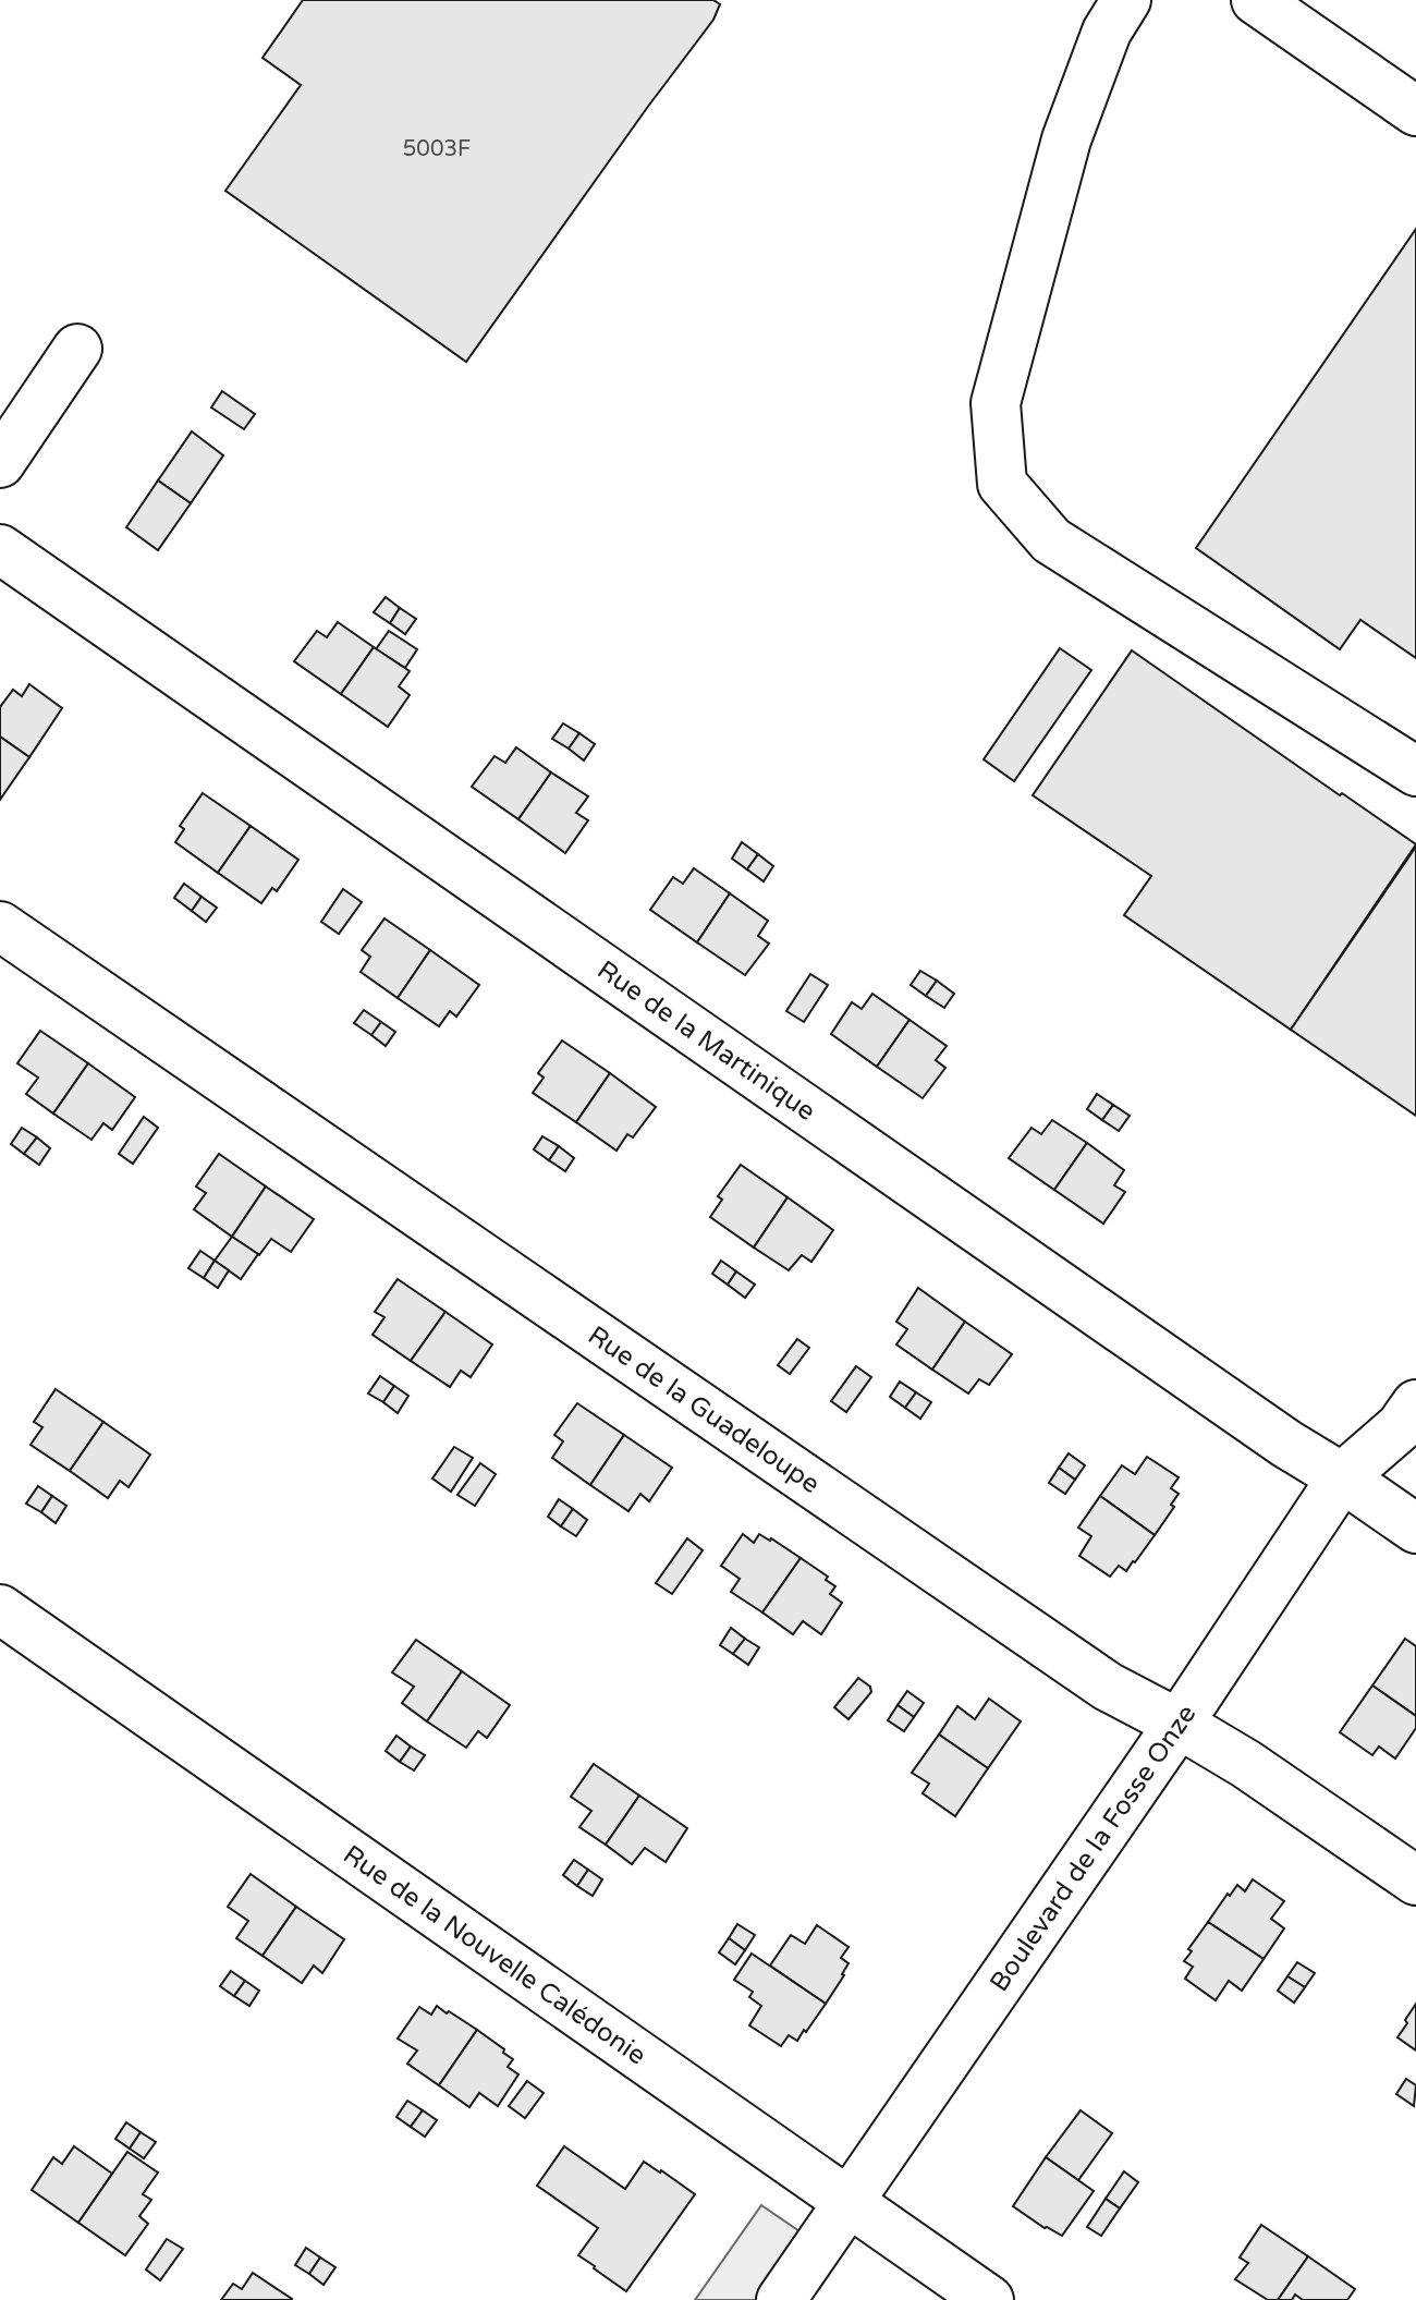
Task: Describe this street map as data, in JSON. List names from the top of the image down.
{
  "streets": {
    "street": [
      "Rue de la Martinique",
      "Rue de la Guadeloupe",
      "Boulevard de la Fosse Onze",
      "Rue de la Nouvelle Calédonie"
    ]
  },
  "crossings": [
    ["Rue de la Martinique", "Boulevard de la Fosse Onze"],
    ["Rue de la Guadeloupe", "Boulevard de la Fosse Onze"],
    ["Boulevard de la Fosse Onze", "Rue de la Nouvelle Calédonie"]
  ],
  "house_numbers": ["5003F"]
}
